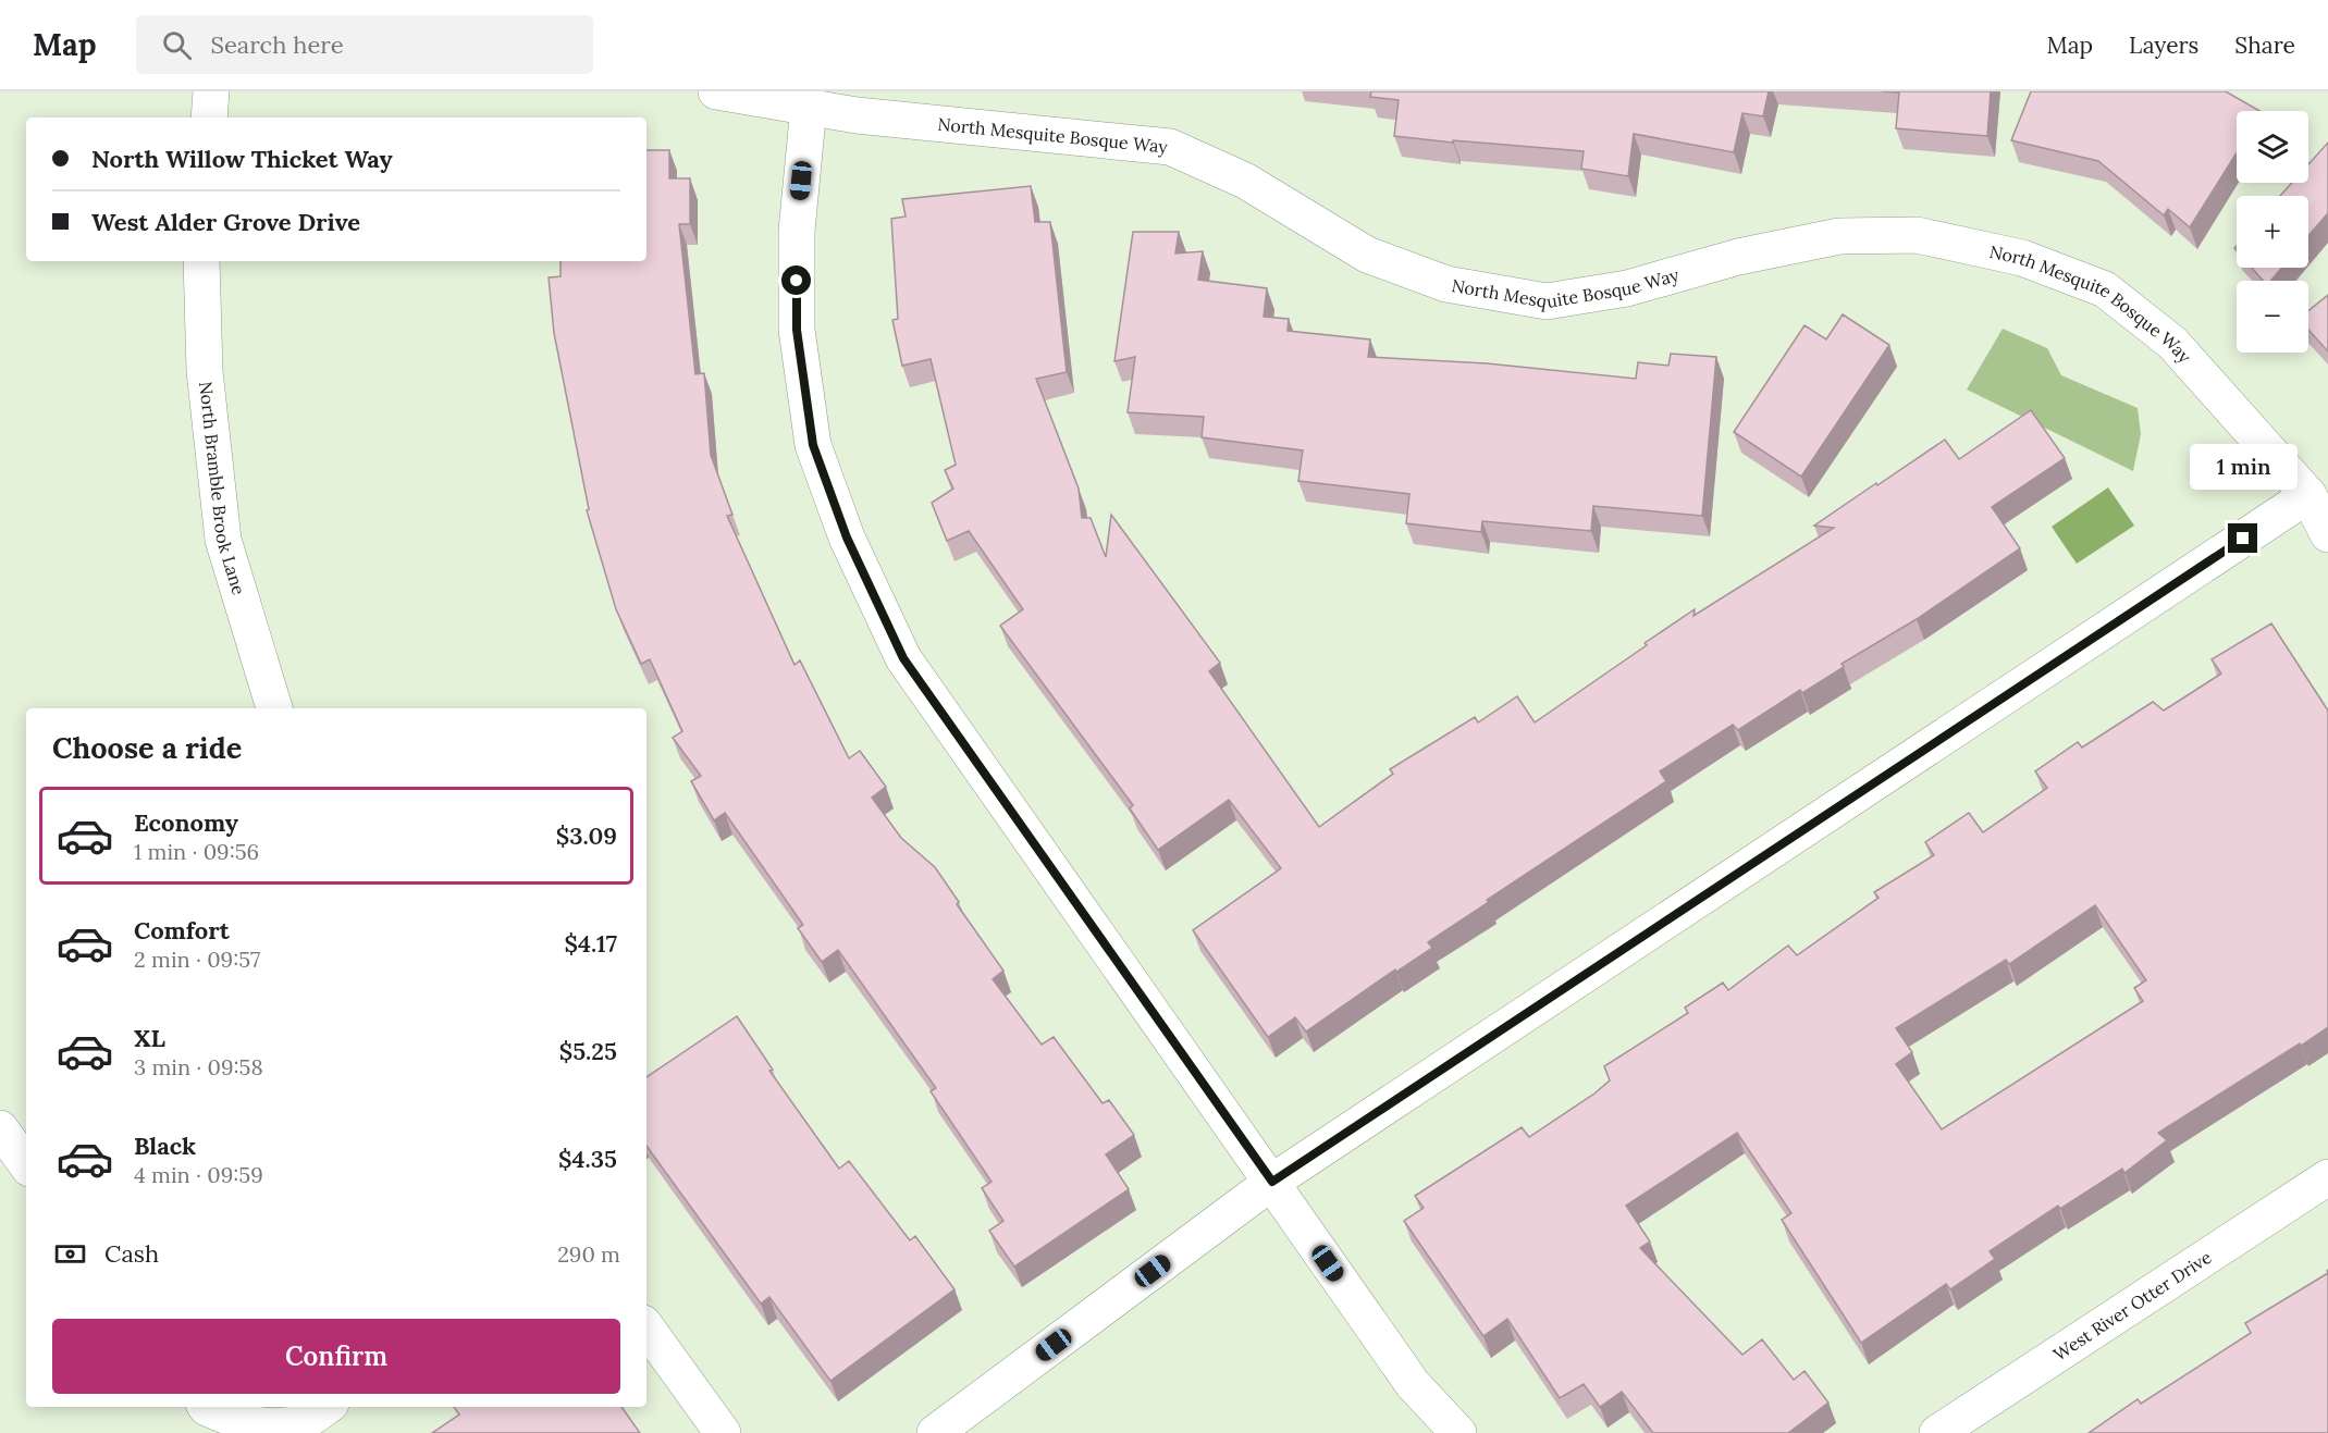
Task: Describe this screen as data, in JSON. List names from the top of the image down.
{
  "streets": {
    "street": ["North Mesquite Bosque Way", "North Bramble Brook Lane", "West River Otter Drive"]
  },
  "page": {
    "header": "Map",
    "search": "Search here",
    "nav": ["Map", "Layers", "Share"],
    "map_buttons": ["+", "−"],
    "banner": ["North Willow Thicket Way", "West Alder Grove Drive"],
    "bubble": "1 min",
    "heading": "Choose a ride",
    "list": [
      {
        "name": "Economy",
        "note": "1 min · 09:56",
        "value": "$3.09"
      },
      {
        "name": "Comfort",
        "note": "2 min · 09:57",
        "value": "$4.17"
      },
      {
        "name": "XL",
        "note": "3 min · 09:58",
        "value": "$5.25"
      },
      {
        "name": "Black",
        "note": "4 min · 09:59",
        "value": "$4.35"
      }
    ],
    "pay": ["Cash", "290 m"],
    "buttons": "Confirm"
  }
}
